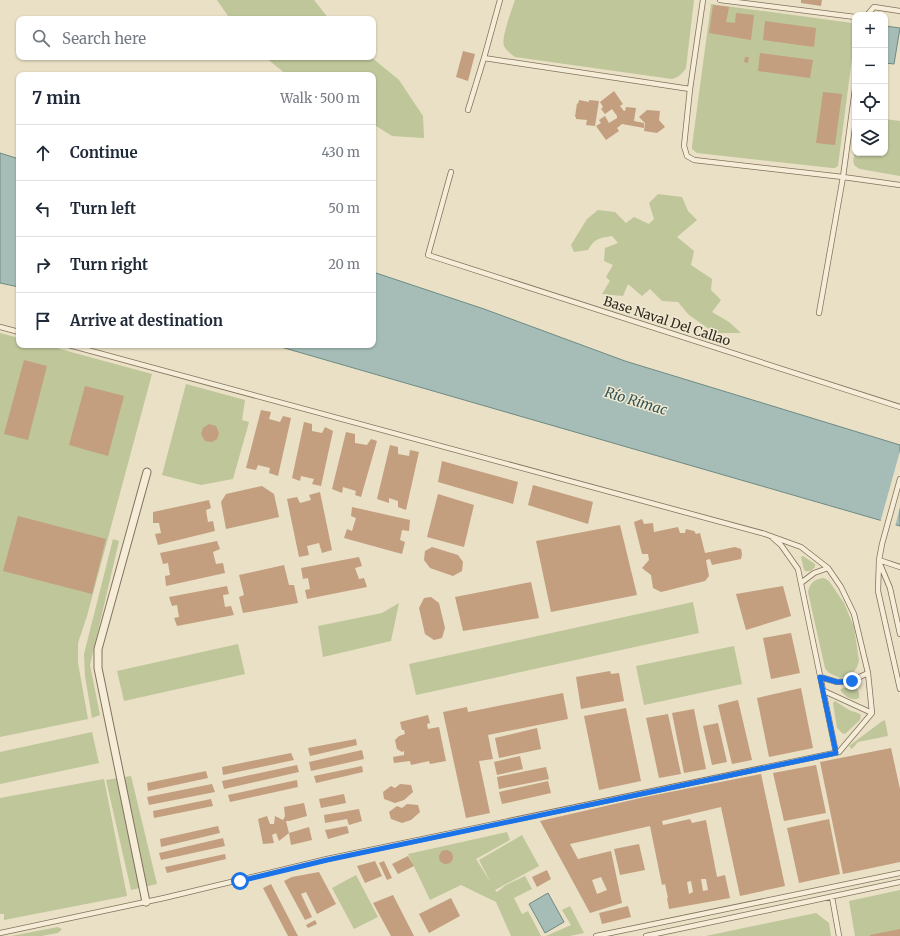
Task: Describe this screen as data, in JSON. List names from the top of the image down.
{
  "streets": {
    "lane": ["Base Naval Del Callao"]
  },
  "water": ["Río Rímac"],
  "page": {
    "map_buttons": ["+", "−"],
    "search": "Search here",
    "heading": ["7 min", "Walk · 500 m"],
    "list": [
      ["Continue", "430 m"],
      ["Turn left", "50 m"],
      ["Turn right", "20 m"],
      "Arrive at destination"
    ]
  }
}
